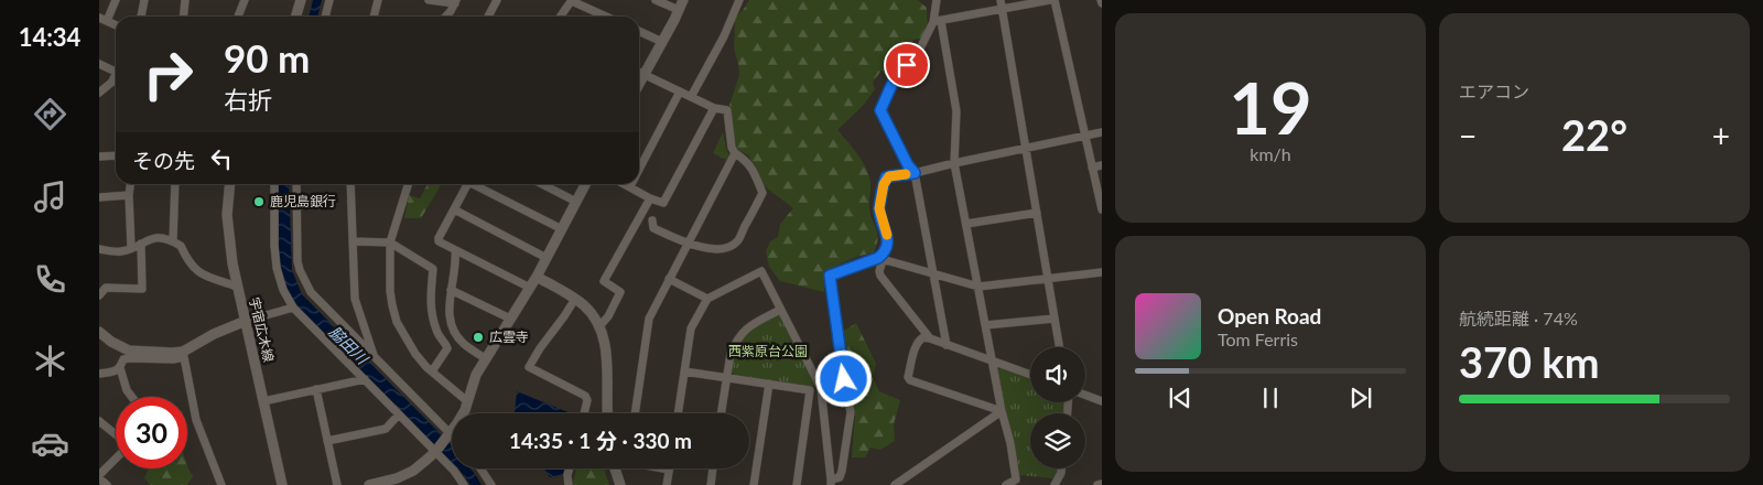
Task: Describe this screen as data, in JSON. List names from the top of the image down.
{
  "streets": {
    "street": ["宇宿広木線"]
  },
  "water": ["脇田川"],
  "parks": ["西紫原台公園"],
  "places": ["鹿児島銀行", "広雲寺"],
  "page": {
    "tabs": "14:34",
    "tile": [
      ["19", "km/h"],
      "エアコン",
      ["航続距離 · 74%", "370 km"]
    ],
    "turn": ["90 m", "右折"],
    "heat": ["−", "22°", "+"],
    "then": "その先",
    "song": ["Open Road", "Tom Ferris"],
    "limit": "30",
    "trip": "14:35 · 1 分 · 330 m"
  }
}
